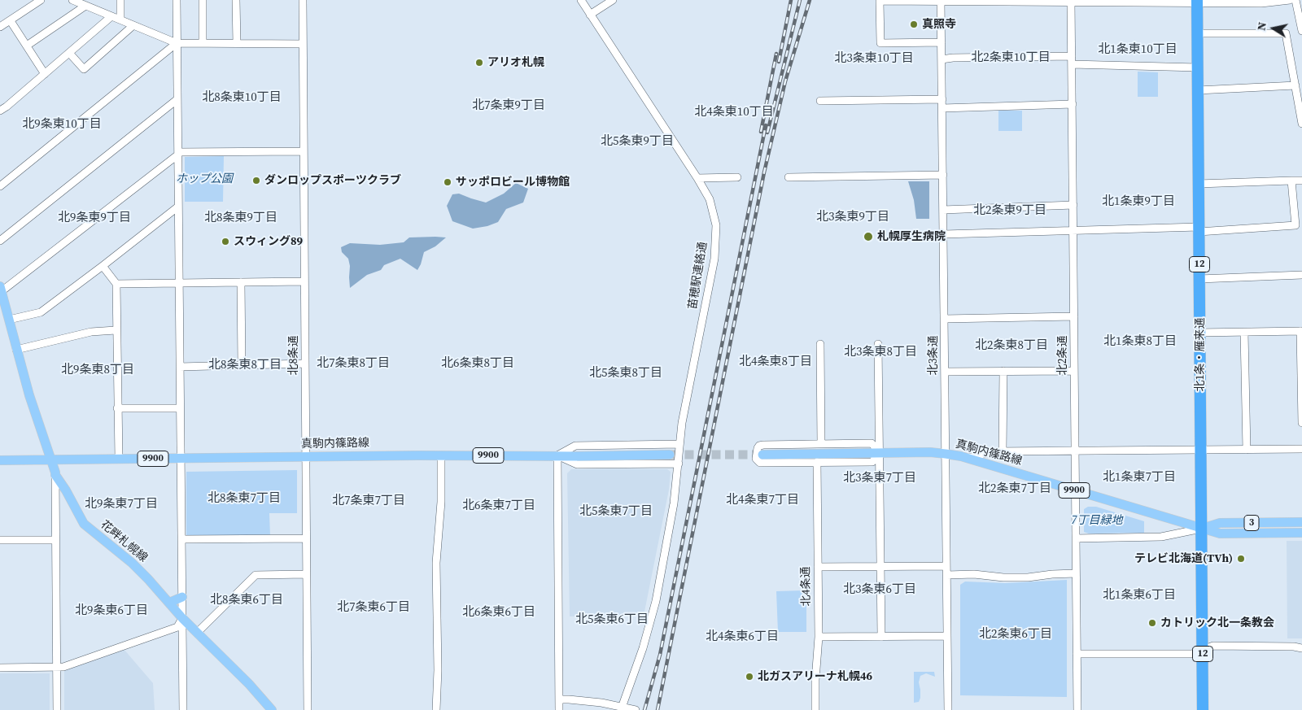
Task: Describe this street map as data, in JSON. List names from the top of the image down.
{
  "streets": {
    "highway": ["12", "北1条・雁来通"],
    "main road": [
      "真駒内篠路線",
      "9900",
      "3",
      "花畔札幌線"
    ],
    "street": [
      "苗穂駅連絡通",
      "北8条通",
      "北3条通",
      "北2条通",
      "北4条通"
    ]
  },
  "crossings": [
    ["北1条・雁来通", "真駒内篠路線"],
    ["北1条・雁来通", "3"],
    ["北8条通", "真駒内篠路線"],
    ["北3条通", "真駒内篠路線"],
    ["北2条通", "真駒内篠路線"],
    ["真駒内篠路線", "3"],
    ["真駒内篠路線", "花畔札幌線"]
  ],
  "districts": [
    "北1条東10丁目",
    "北2条東10丁目",
    "北3条東10丁目",
    "北8条東10丁目",
    "北7条東9丁目",
    "北4条東10丁目",
    "北9条東10丁目",
    "北5条東9丁目",
    "北1条東9丁目",
    "北2条東9丁目",
    "北3条東9丁目",
    "北9条東9丁目",
    "北8条東9丁目",
    "北1条東8丁目",
    "北2条東8丁目",
    "北3条東8丁目",
    "北4条東8丁目",
    "北7条東8丁目",
    "北6条東8丁目",
    "北8条東8丁目",
    "北9条東8丁目",
    "北5条東8丁目",
    "北1条東7丁目",
    "北3条東7丁目",
    "北2条東7丁目",
    "北8条東7丁目",
    "北4条東7丁目",
    "北7条東7丁目",
    "北9条東7丁目",
    "北6条東7丁目",
    "北5条東7丁目",
    "北3条東6丁目",
    "北1条東6丁目",
    "北8条東6丁目",
    "北7条東6丁目",
    "北9条東6丁目",
    "北6条東6丁目",
    "北5条東6丁目",
    "北2条東6丁目",
    "北4条東6丁目"
  ],
  "parks": ["ホップ公園", "7丁目緑地"],
  "places": [
    "真照寺",
    "アリオ札幌",
    "ダンロップスポーツクラブ",
    "サッポロビール博物館",
    "札幌厚生病院",
    "スウィング89",
    "テレビ北海道(TVh)",
    "カトリック北一条教会",
    "北ガスアリーナ札幌46"
  ],
  "north": "left"
}
